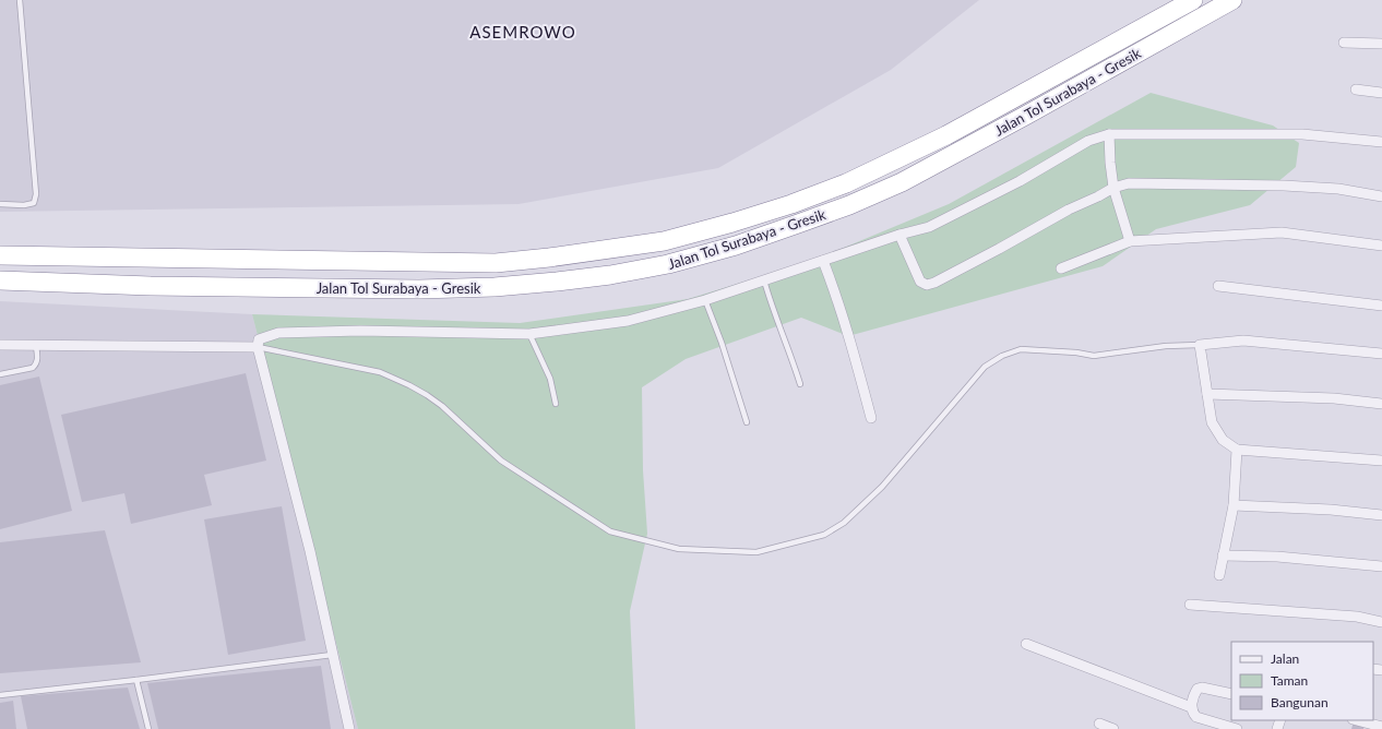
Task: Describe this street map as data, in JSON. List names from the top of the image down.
{
  "streets": {
    "highway": ["Jalan Tol Surabaya - Gresik"]
  },
  "districts": ["ASEMROWO"],
  "legend": ["Jalan", "Taman", "Bangunan"]
}
